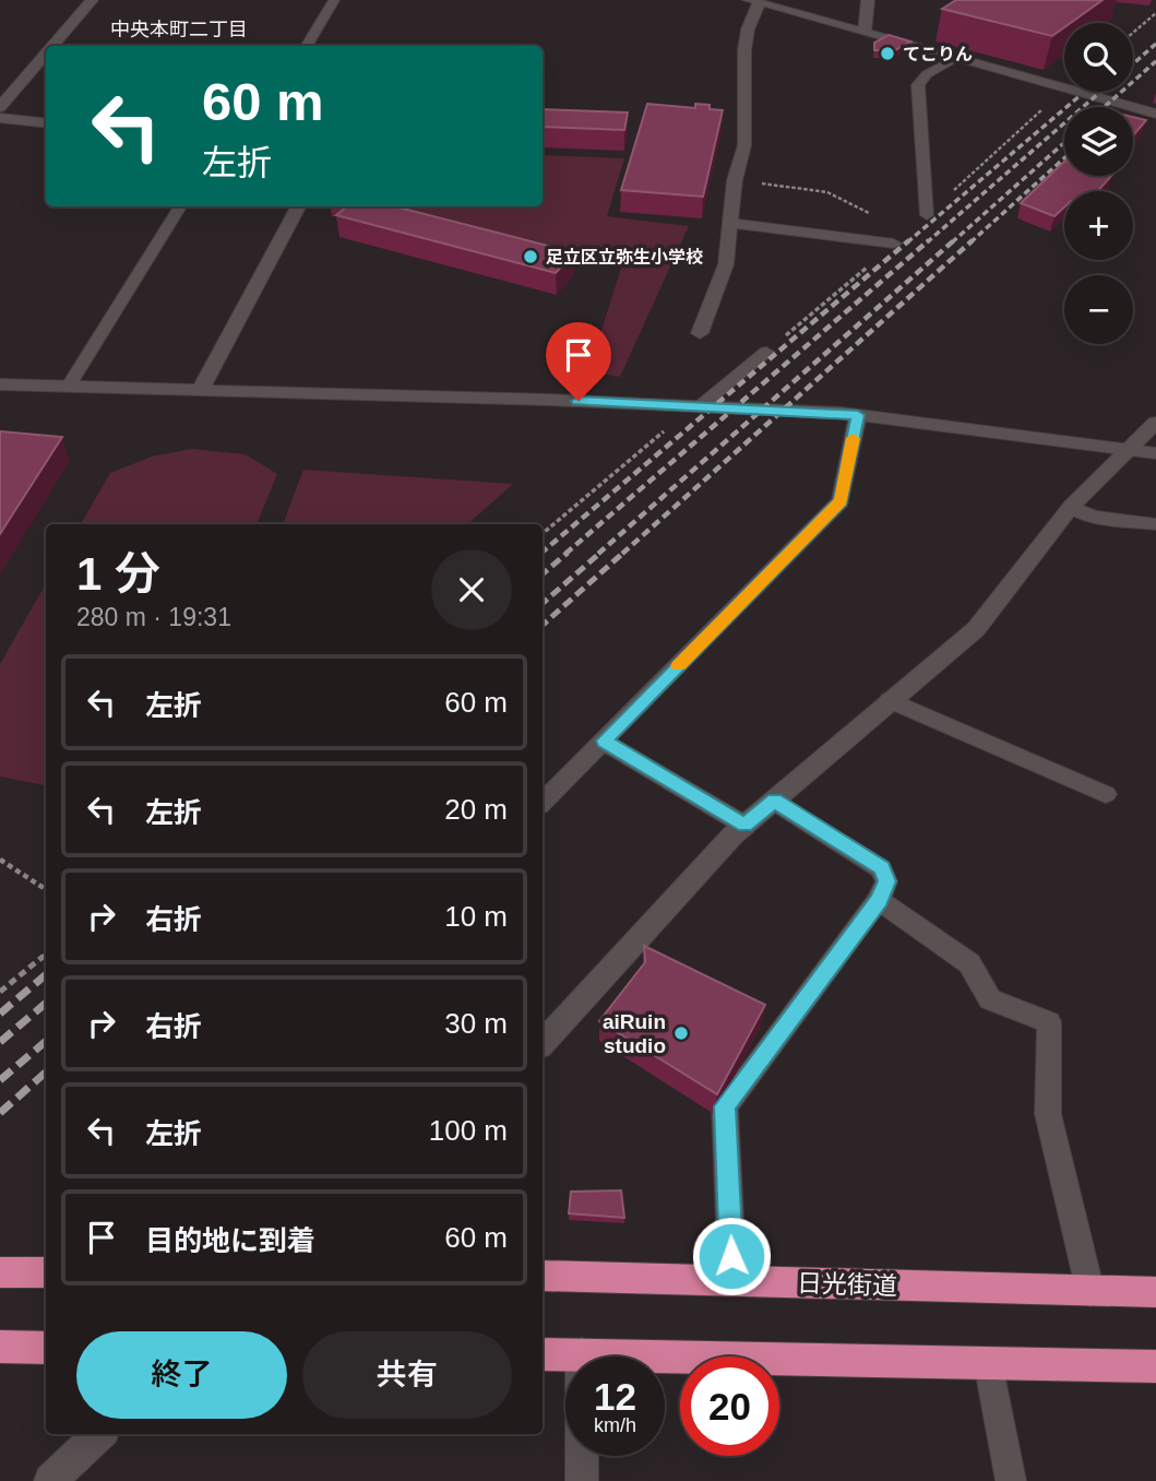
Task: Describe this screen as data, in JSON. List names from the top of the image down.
{
  "streets": {
    "highway": ["日光街道"]
  },
  "districts": ["中央本町二丁目"],
  "places": ["てこりん", "足立区立弥生小学校", "aiRuin studio"],
  "page": {
    "map_buttons": ["+", "−"],
    "turn": ["60 m", "左折"],
    "heading": ["1 分", "280 m · 19:31"],
    "list": [
      {
        "name": "左折",
        "value": "60 m"
      },
      {
        "name": "左折",
        "value": "20 m"
      },
      {
        "name": "右折",
        "value": "10 m"
      },
      {
        "name": "右折",
        "value": "30 m"
      },
      {
        "name": "左折",
        "value": "100 m"
      },
      {
        "name": "目的地に到着",
        "value": "60 m"
      }
    ],
    "buttons": ["終了", "共有"],
    "speed": "12 km/h",
    "limit": "20"
  }
}
